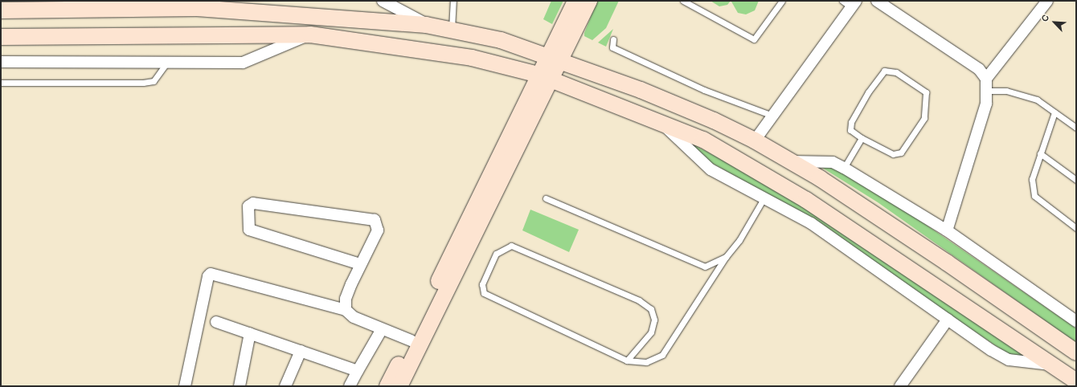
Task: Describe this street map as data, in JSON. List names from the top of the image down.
{
  "north": "top left"
}
